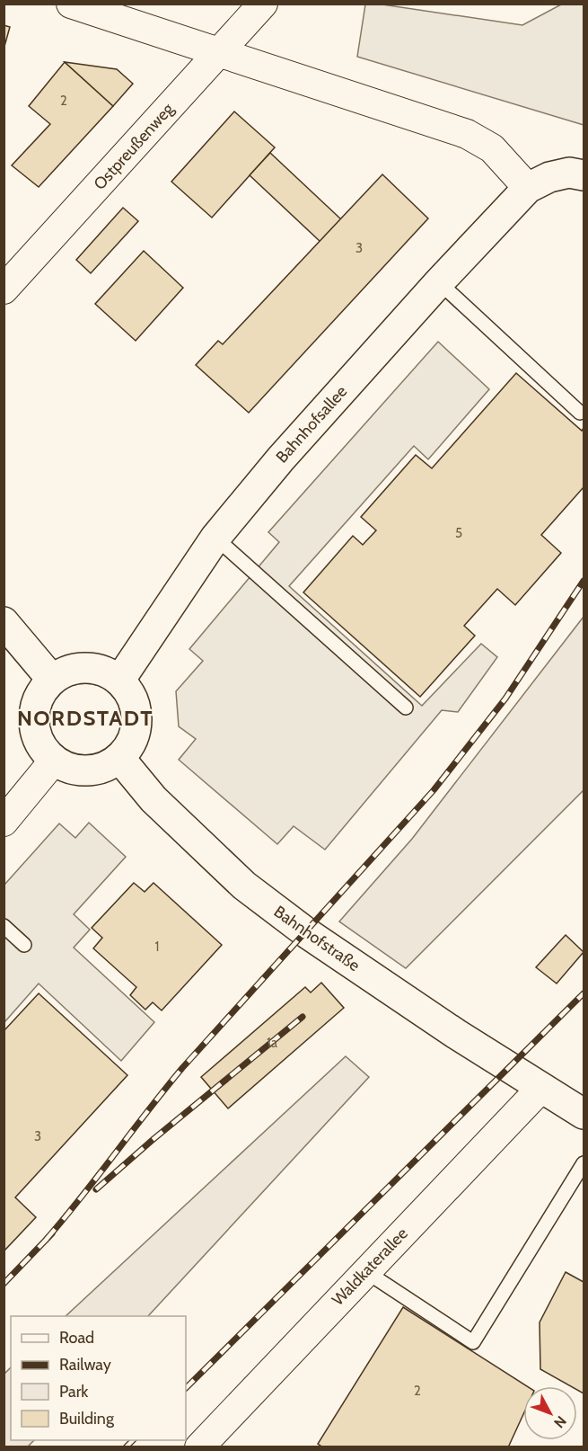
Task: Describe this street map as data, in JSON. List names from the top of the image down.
{
  "streets": {
    "main road": ["Bahnhofsallee", "Bahnhofstraße"],
    "street": ["Ostpreußenweg", "Waldkaterallee"]
  },
  "crossings": [
    ["Bahnhofsallee", "Bahnhofstraße"],
    ["Bahnhofstraße", "Waldkaterallee"]
  ],
  "districts": ["NORDSTADT"],
  "house_numbers": [
    "2",
    "3",
    "5",
    "1",
    "1a",
    "3",
    "2"
  ],
  "legend": [
    "Road",
    "Railway",
    "Park",
    "Building"
  ],
  "north": "bottom right"
}
